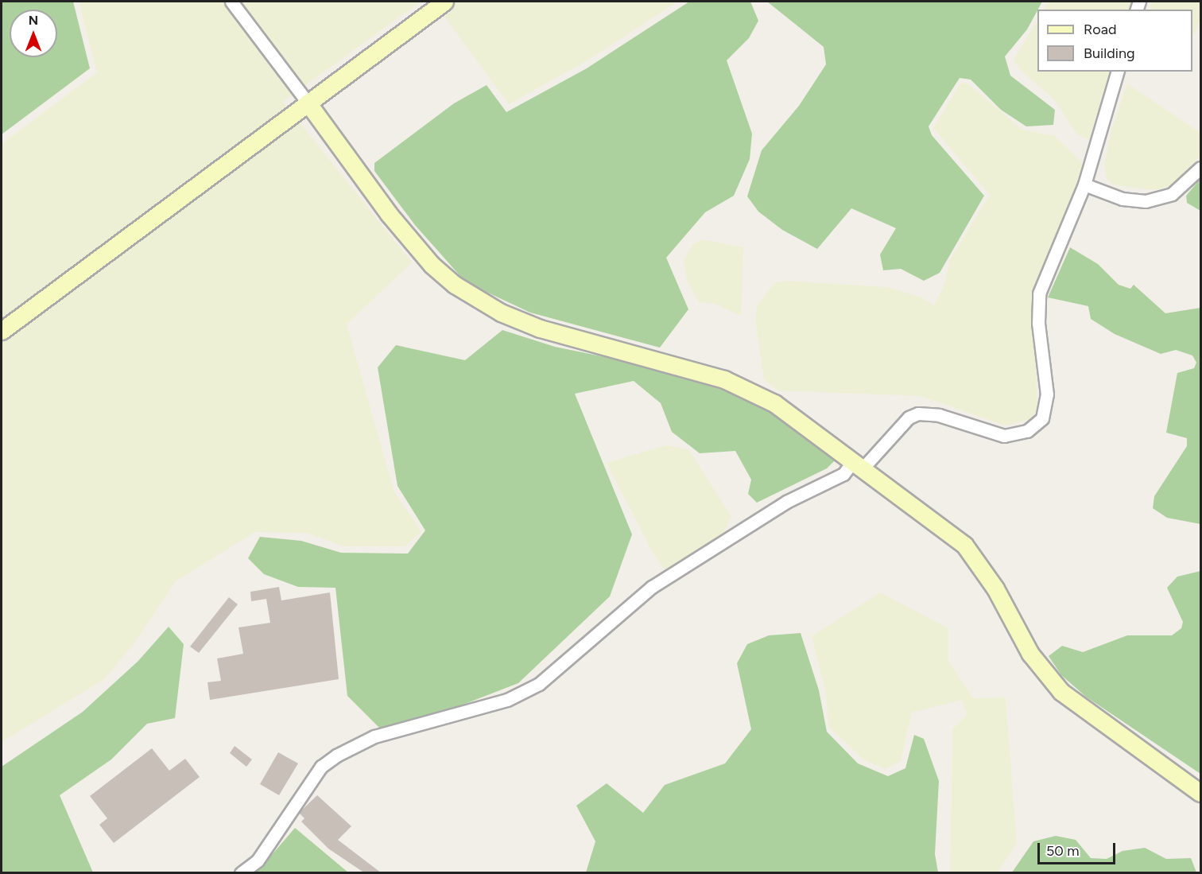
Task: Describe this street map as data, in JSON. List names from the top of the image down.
{
  "legend": ["Road", "Building"],
  "scale_bar": "50 m",
  "north": "top"
}
